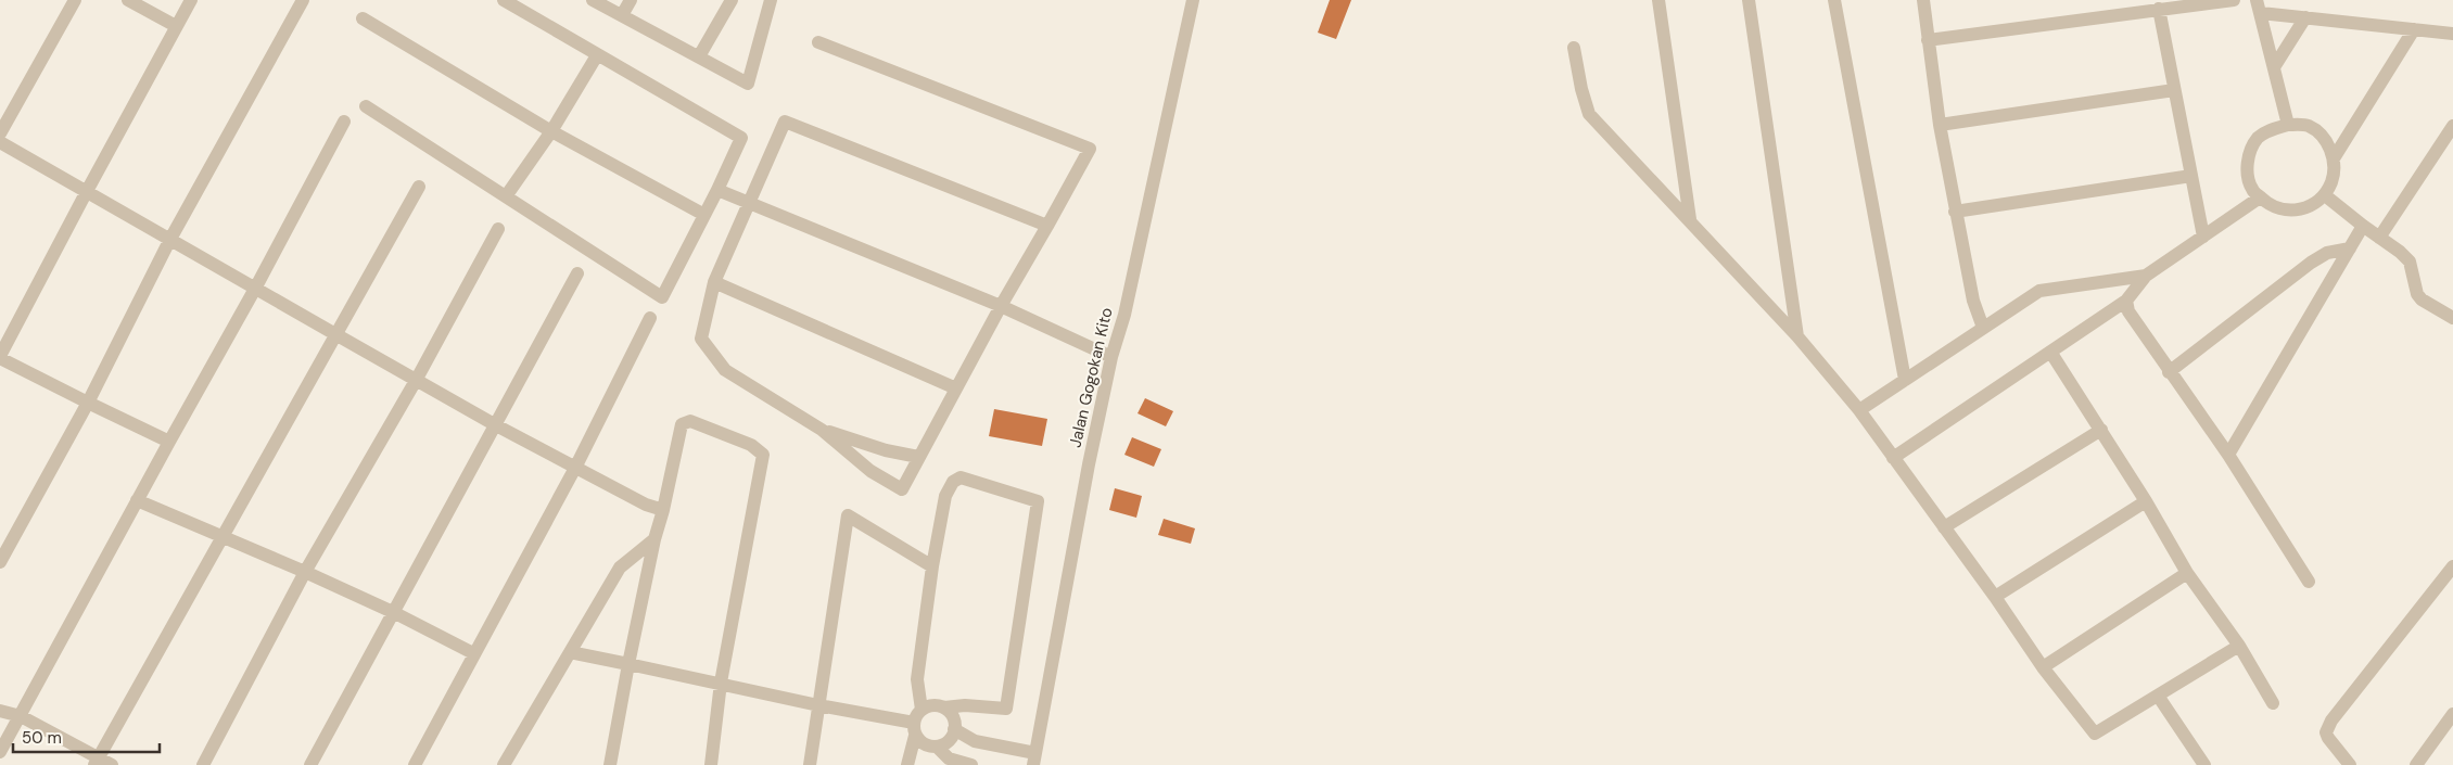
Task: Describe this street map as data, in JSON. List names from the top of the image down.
{
  "streets": {
    "street": ["Jalan Gogokan Kito"]
  },
  "scale_bar": "50 m"
}
